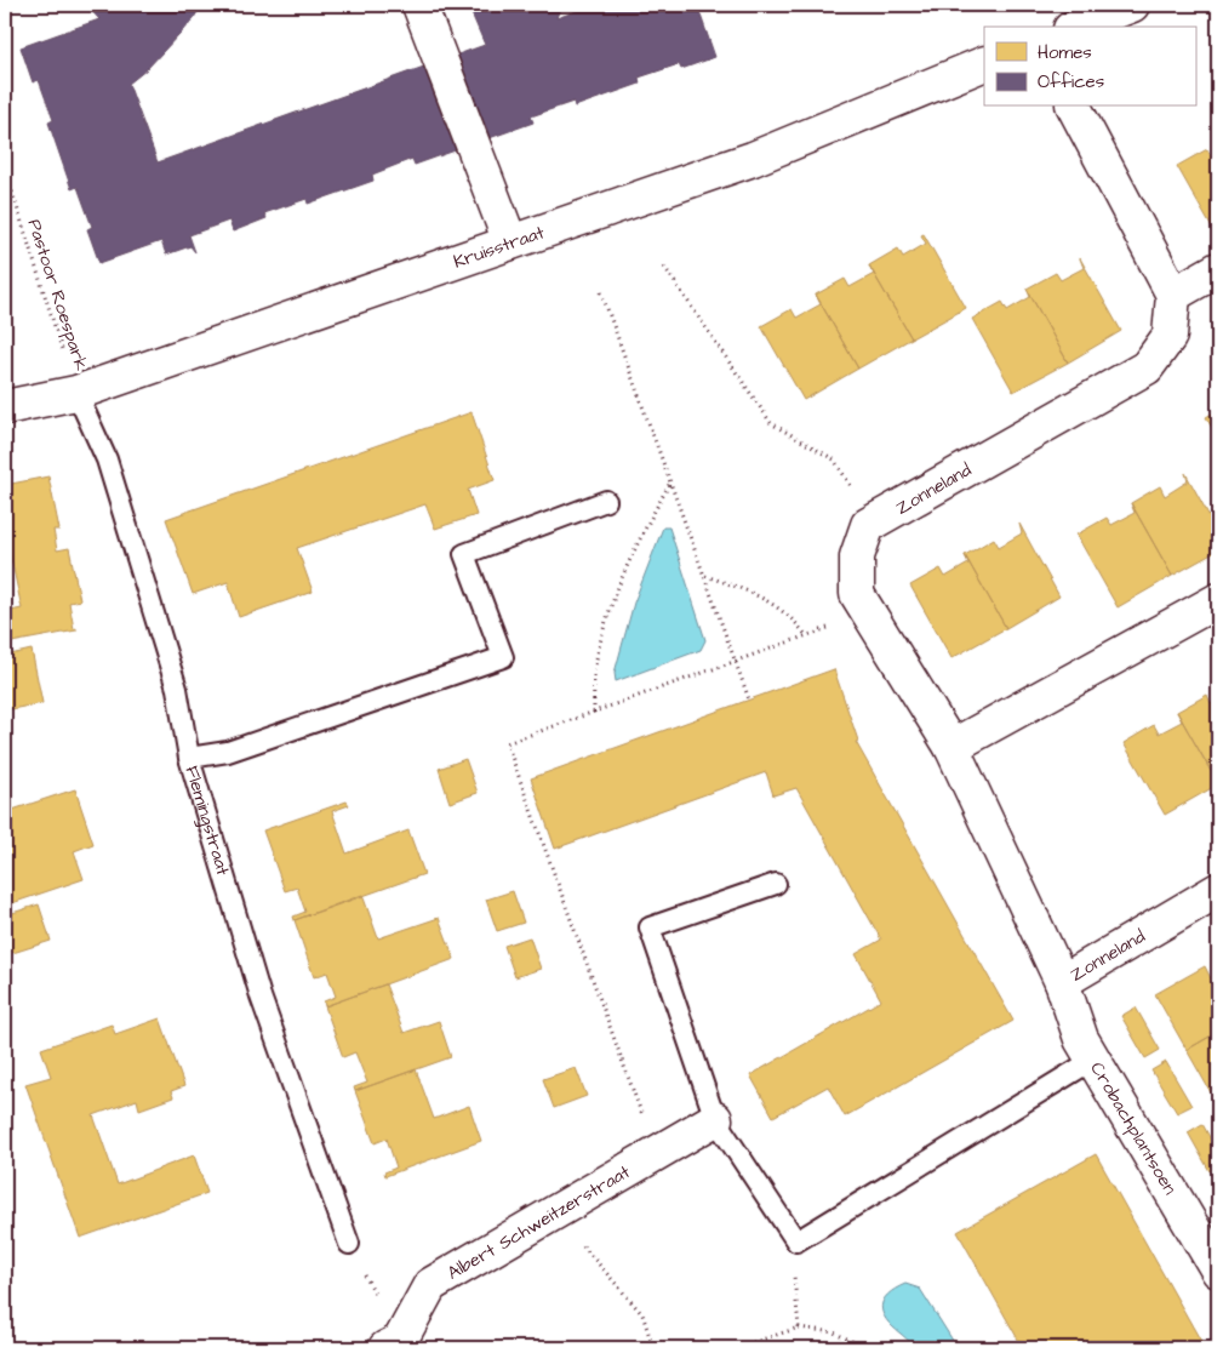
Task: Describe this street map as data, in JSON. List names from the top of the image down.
{
  "streets": {
    "street": [
      "Kruisstraat",
      "Zonneland",
      "Crobachplantsoen",
      "Albert Schweitzerstraat"
    ],
    "lane": ["Flemingstraat"],
    "path": ["Pastoor Roespark"]
  },
  "crossings": [
    ["Kruisstraat", "Pastoor Roespark"],
    ["Kruisstraat", "Flemingstraat"],
    ["Pastoor Roespark", "Flemingstraat"],
    ["Zonneland", "Crobachplantsoen"]
  ],
  "legend": ["Homes", "Offices"]
}
